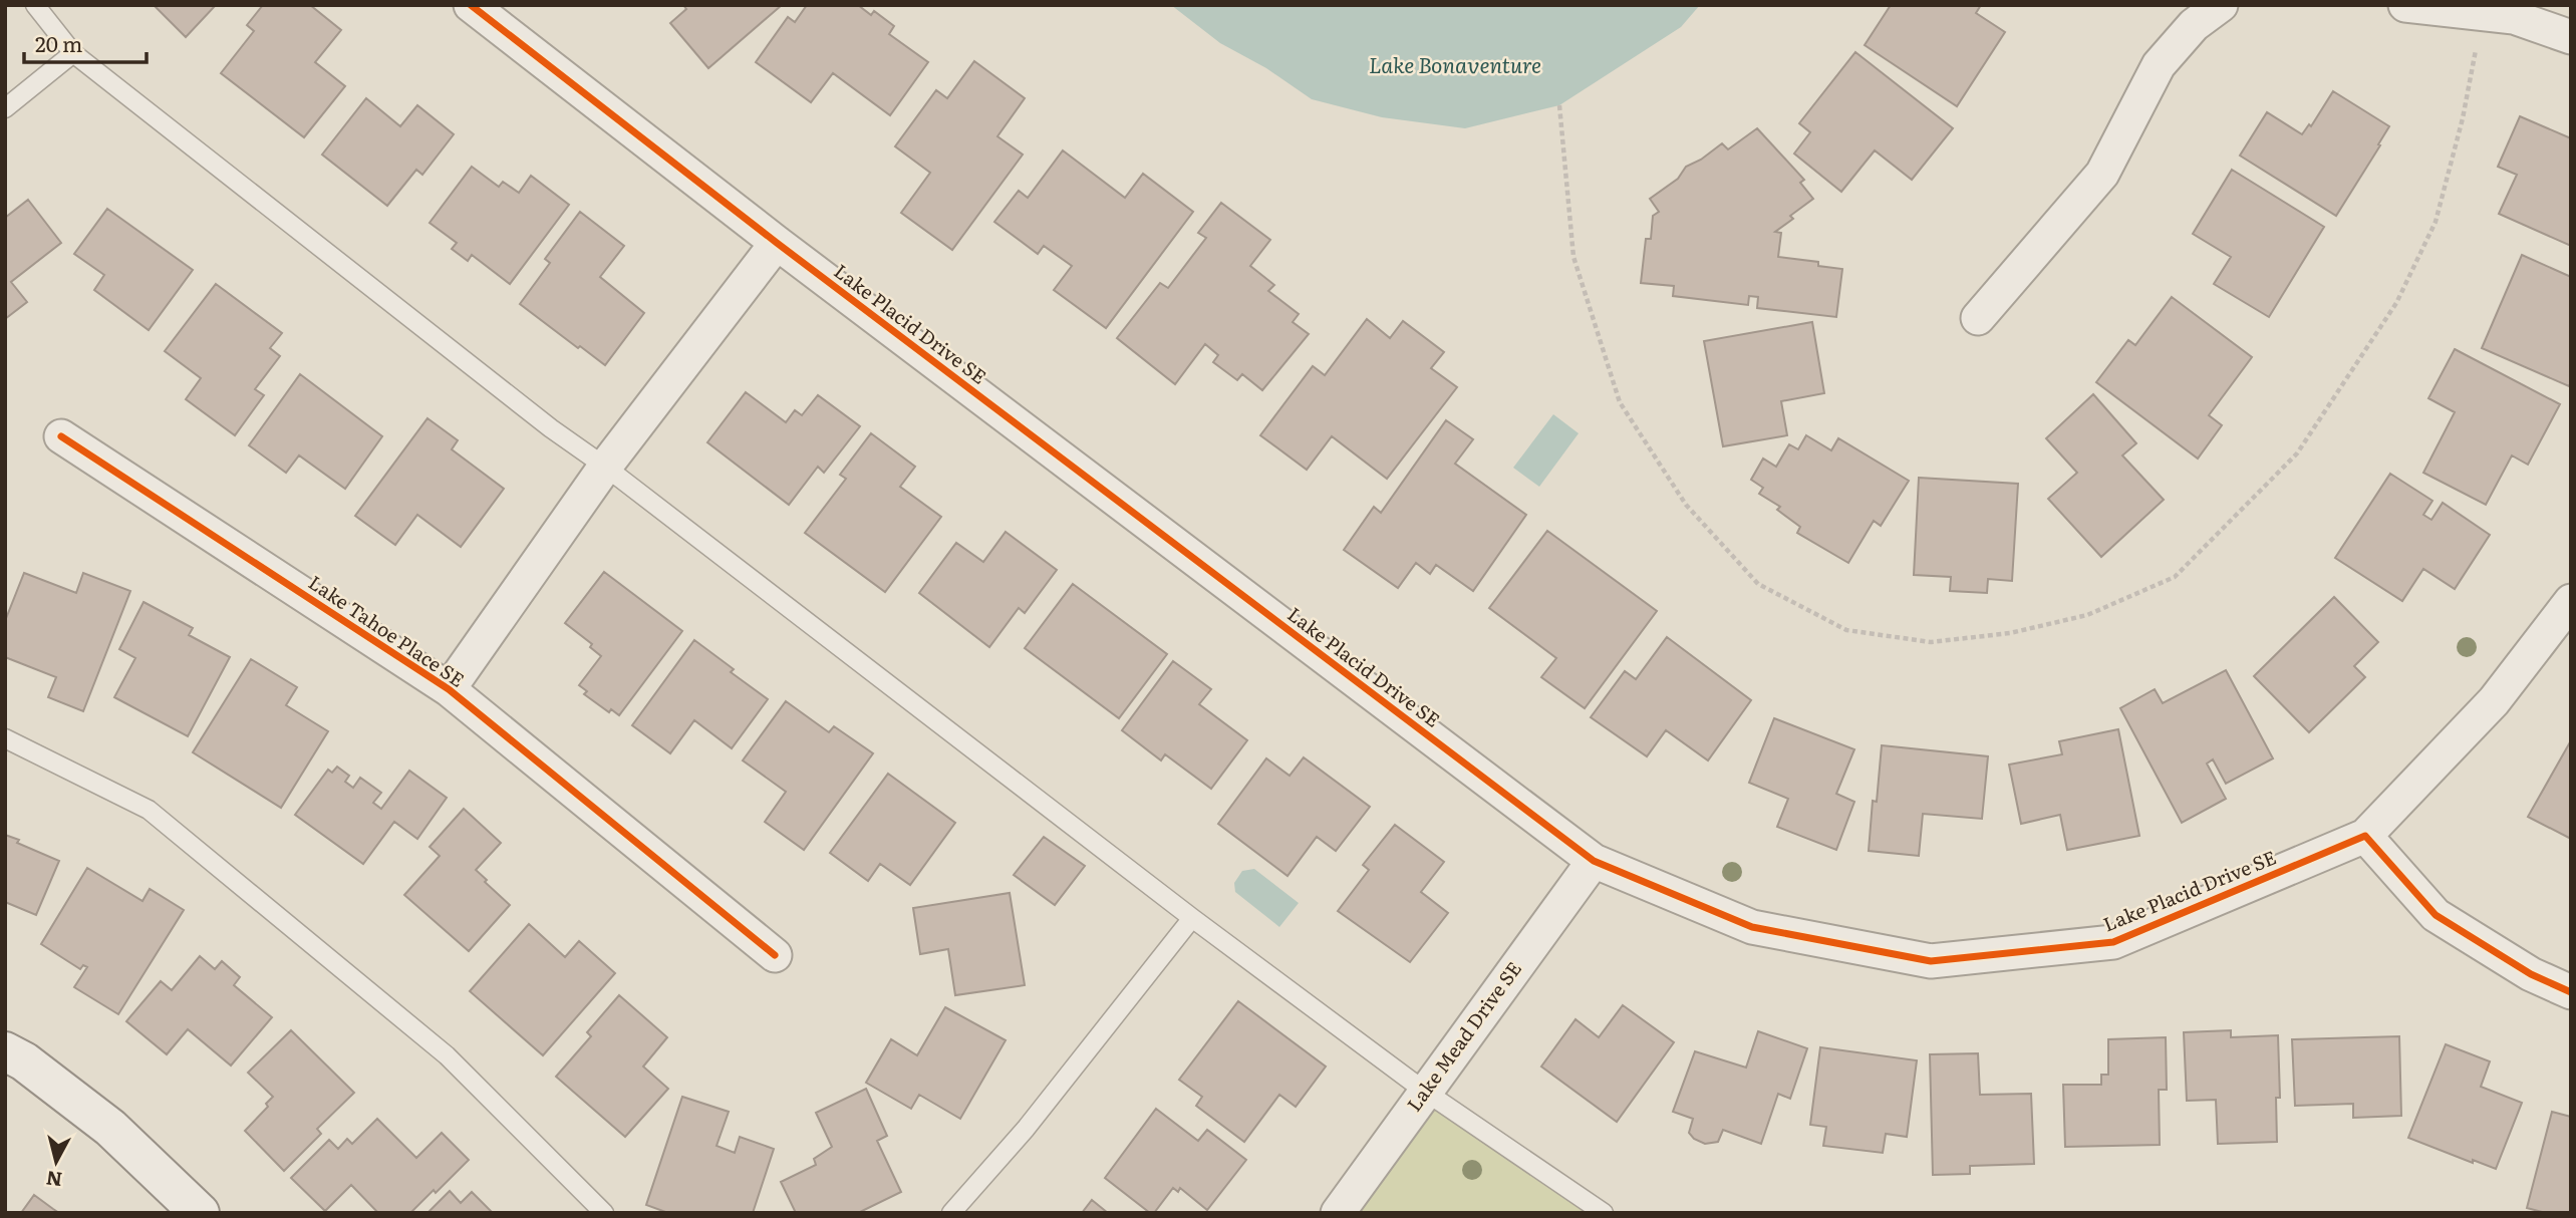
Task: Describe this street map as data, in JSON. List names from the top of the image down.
{
  "streets": {
    "street": ["Lake Placid Drive SE", "Lake Tahoe Place SE", "Lake Mead Drive SE"]
  },
  "crossings": [
    ["Lake Placid Drive SE", "Lake Tahoe Place SE"],
    ["Lake Placid Drive SE", "Lake Mead Drive SE"]
  ],
  "water": ["Lake Bonaventure"],
  "scale_bar": "20 m",
  "north": "bottom"
}
